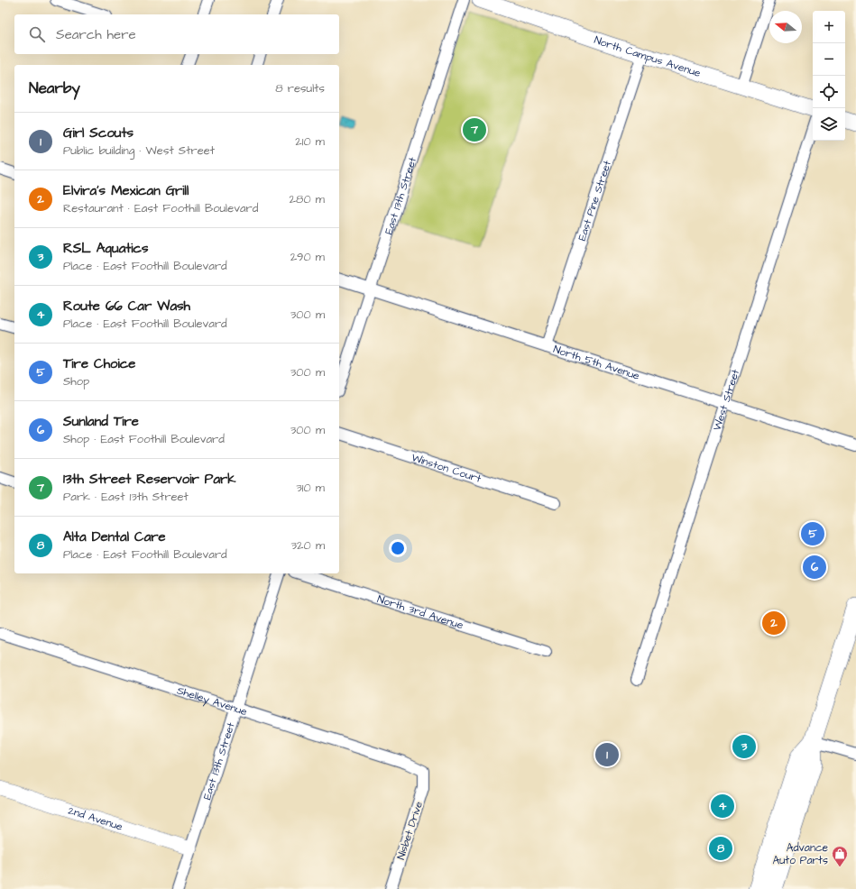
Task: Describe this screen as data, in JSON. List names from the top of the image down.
{
  "streets": {
    "main road": ["North Campus Avenue"],
    "street": [
      "East 13th Street",
      "East Pine Street",
      "North 5th Avenue",
      "West Street",
      "Winston Court",
      "North 3rd Avenue",
      "Shelley Avenue",
      "2nd Avenue",
      "Nisbet Drive"
    ]
  },
  "crossings": [
    ["North Campus Avenue", "East Pine Street"],
    ["East 13th Street", "North 5th Avenue"],
    ["East 13th Street", "Shelley Avenue"],
    ["East 13th Street", "2nd Avenue"],
    ["East Pine Street", "North 5th Avenue"],
    ["North 5th Avenue", "West Street"],
    ["Shelley Avenue", "Nisbet Drive"]
  ],
  "places": {
    "shop": ["Advance Auto Parts"]
  },
  "north": "left",
  "page": {
    "map_buttons": ["+", "−"],
    "search": "Search here",
    "heading": ["Nearby", "8 results"],
    "list": [
      {
        "mark": "1",
        "name": "Girl Scouts",
        "note": "Public building · West Street",
        "value": "210 m"
      },
      {
        "mark": "2",
        "name": "Elvira's Mexican Grill",
        "note": "Restaurant · East Foothill Boulevard",
        "value": "280 m"
      },
      {
        "mark": "3",
        "name": "RSL Aquatics",
        "note": "Place · East Foothill Boulevard",
        "value": "290 m"
      },
      {
        "mark": "4",
        "name": "Route 66 Car Wash",
        "note": "Place · East Foothill Boulevard",
        "value": "300 m"
      },
      {
        "mark": "5",
        "name": "Tire Choice",
        "note": "Shop",
        "value": "300 m"
      },
      {
        "mark": "6",
        "name": "Sunland Tire",
        "note": "Shop · East Foothill Boulevard",
        "value": "300 m"
      },
      {
        "mark": "7",
        "name": "13th Street Reservoir Park",
        "note": "Park · East 13th Street",
        "value": "310 m"
      },
      {
        "mark": "8",
        "name": "Alta Dental Care",
        "note": "Place · East Foothill Boulevard",
        "value": "320 m"
      }
    ],
    "pins": [
      "7",
      "5",
      "6",
      "2",
      "3",
      "1",
      "4",
      "8"
    ]
  }
}
